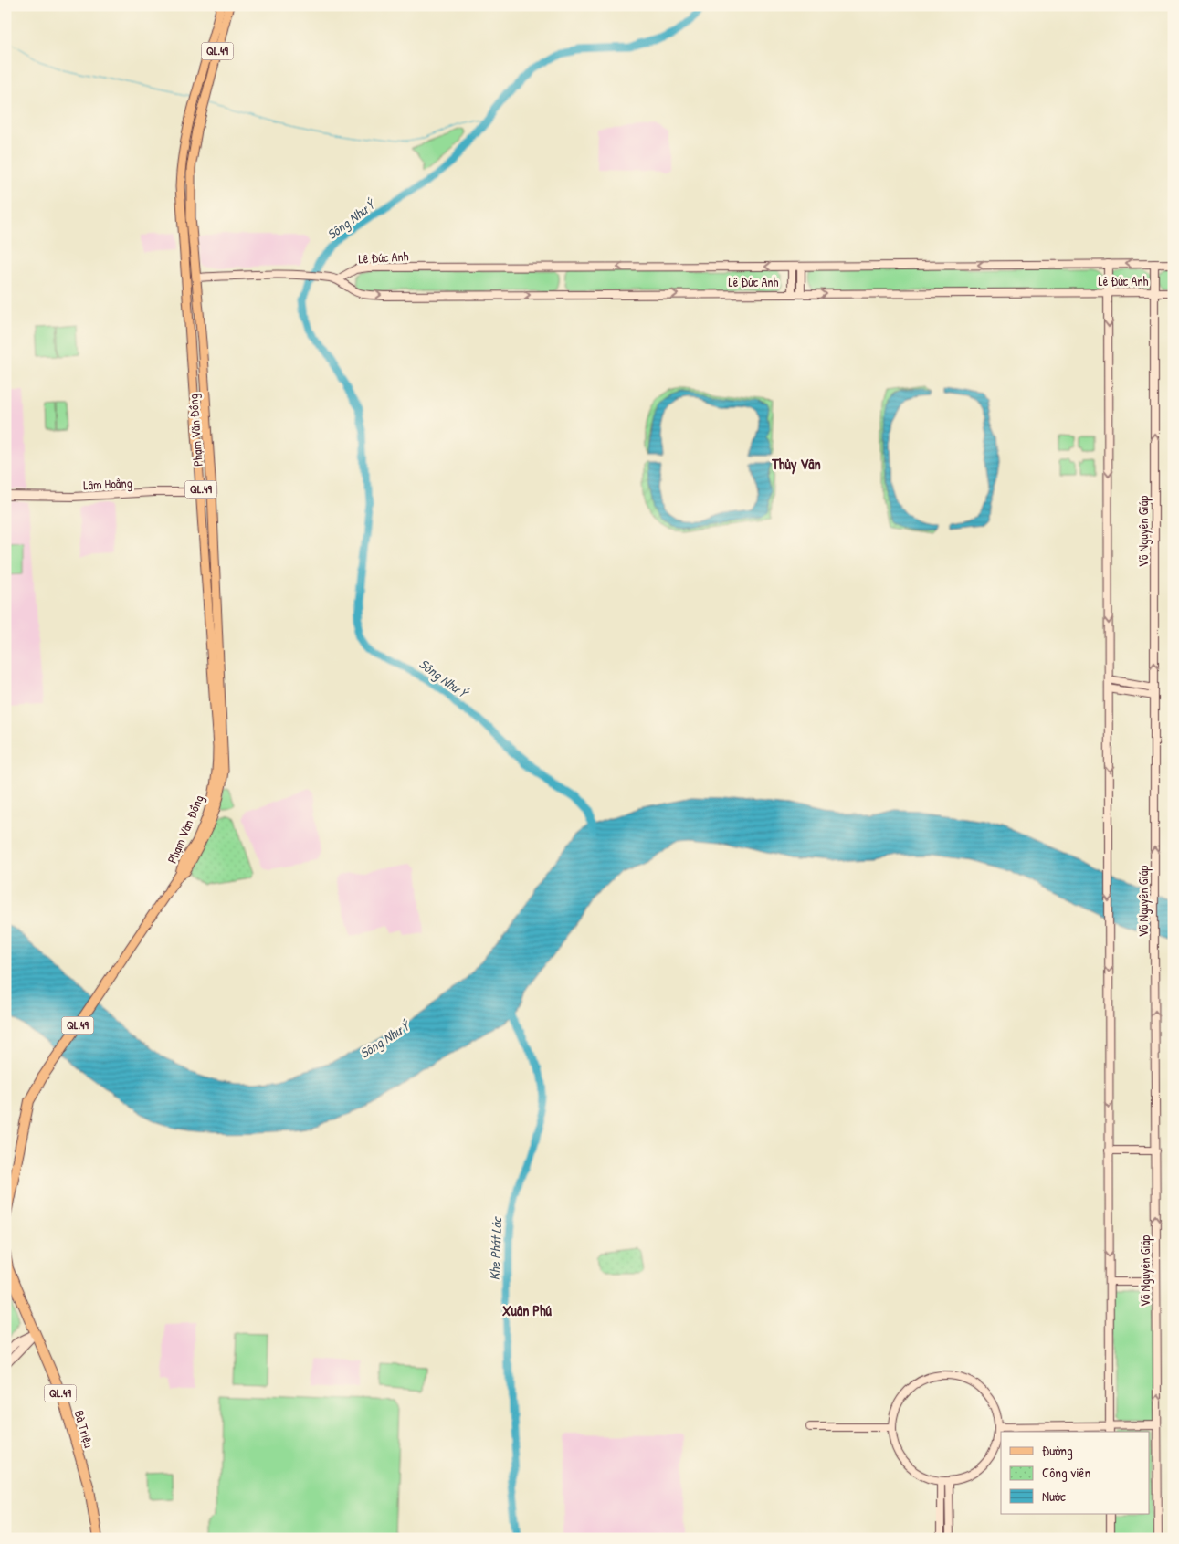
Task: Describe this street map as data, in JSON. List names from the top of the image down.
{
  "streets": {
    "highway": ["QL.49", "Bà Triệu"],
    "main road": ["Phạm Văn Đồng"],
    "street": ["Lê Đức Anh", "Lâm Hoằng", "Võ Nguyên Giáp"]
  },
  "crossings": [
    ["QL.49", "Phạm Văn Đồng"],
    ["Lê Đức Anh", "Phạm Văn Đồng"],
    ["Lê Đức Anh", "Võ Nguyên Giáp"],
    ["Phạm Văn Đồng", "Lâm Hoằng"]
  ],
  "districts": ["Thủy Vân", "Xuân Phú"],
  "water": ["Sông Như Ý", "Khe Phát Lác"],
  "legend": ["Đường", "Công viên", "Nước"]
}
